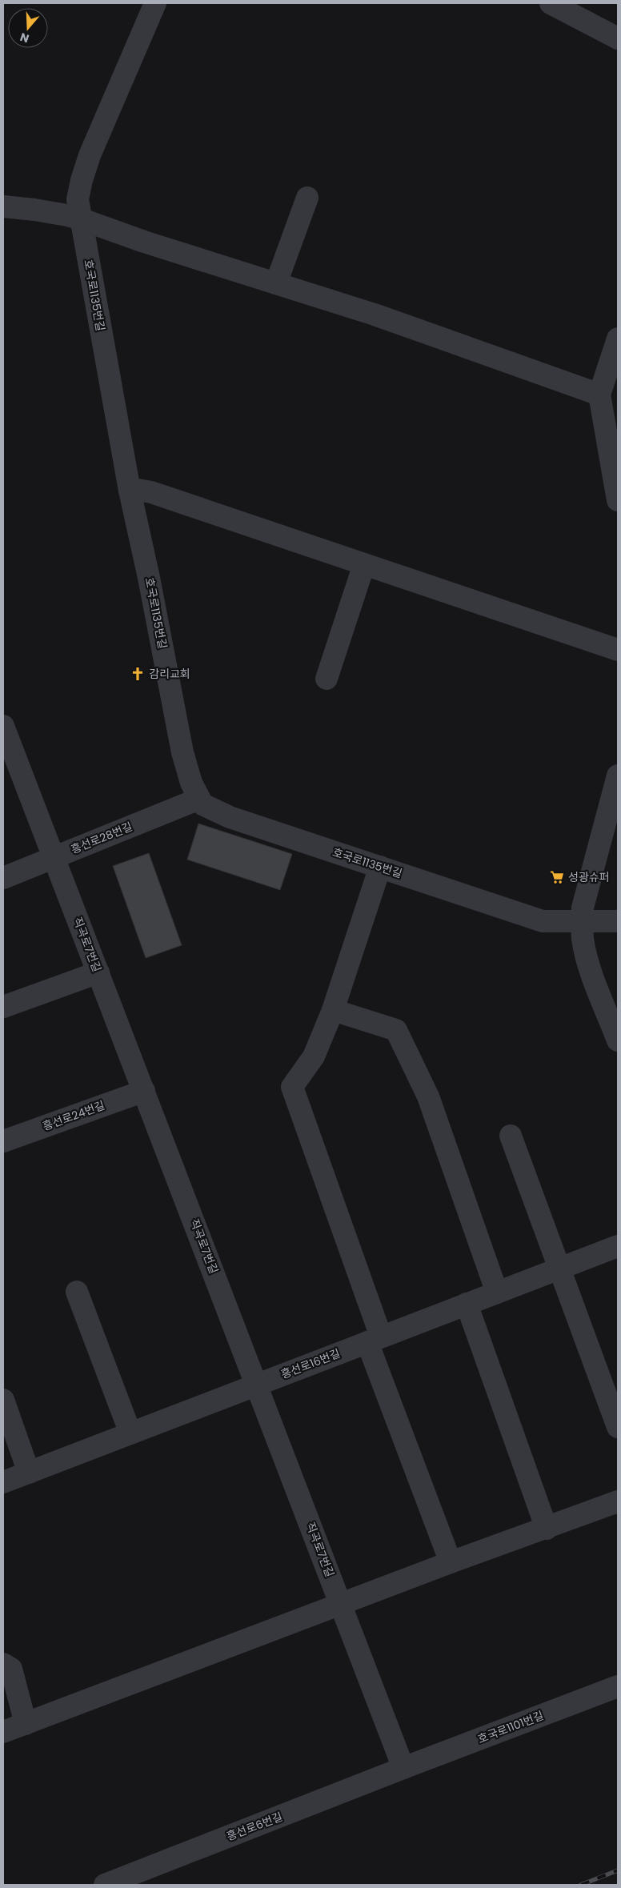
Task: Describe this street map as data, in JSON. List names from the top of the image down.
{
  "streets": {
    "street": [
      "호국로1135번길",
      "흥선로28번길",
      "직곡로7번길",
      "흥선로24번길",
      "흥선로16번길",
      "호국로1101번길",
      "흥선로6번길"
    ]
  },
  "crossings": [
    ["호국로1135번길", "흥선로28번길"],
    ["흥선로28번길", "직곡로7번길"],
    ["직곡로7번길", "흥선로24번길"],
    ["직곡로7번길", "흥선로16번길"],
    ["직곡로7번길", "호국로1101번길"],
    ["직곡로7번길", "흥선로6번길"],
    ["호국로1101번길", "흥선로6번길"]
  ],
  "places": {
    "church": ["감리교회"],
    "supermarket": ["성광슈퍼"]
  },
  "north": "bottom"
}
